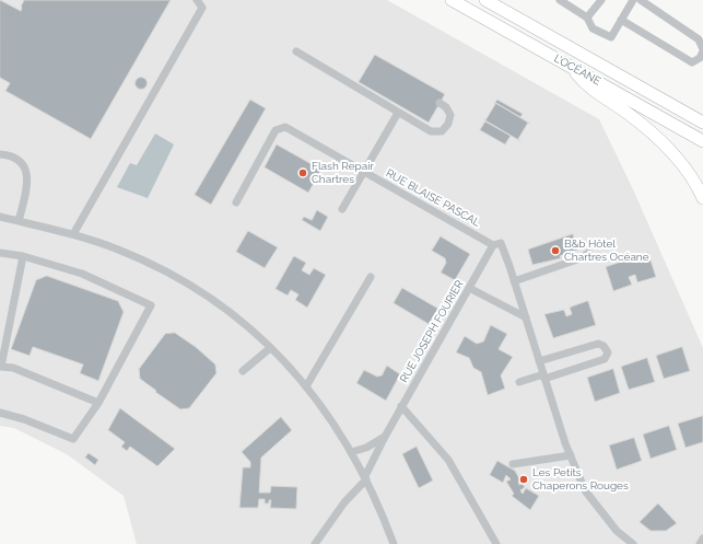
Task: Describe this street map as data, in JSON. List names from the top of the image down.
{
  "streets": {
    "highway": ["L’OCÉANE"],
    "street": ["RUE BLAISE PASCAL", "RUE JOSEPH FOURIER"]
  },
  "crossings": [
    ["RUE BLAISE PASCAL", "RUE JOSEPH FOURIER"]
  ],
  "places": ["Flash Repair Chartres", "B&b Hôtel Chartres Océane", "Les Petits Chaperons Rouges"]
}
